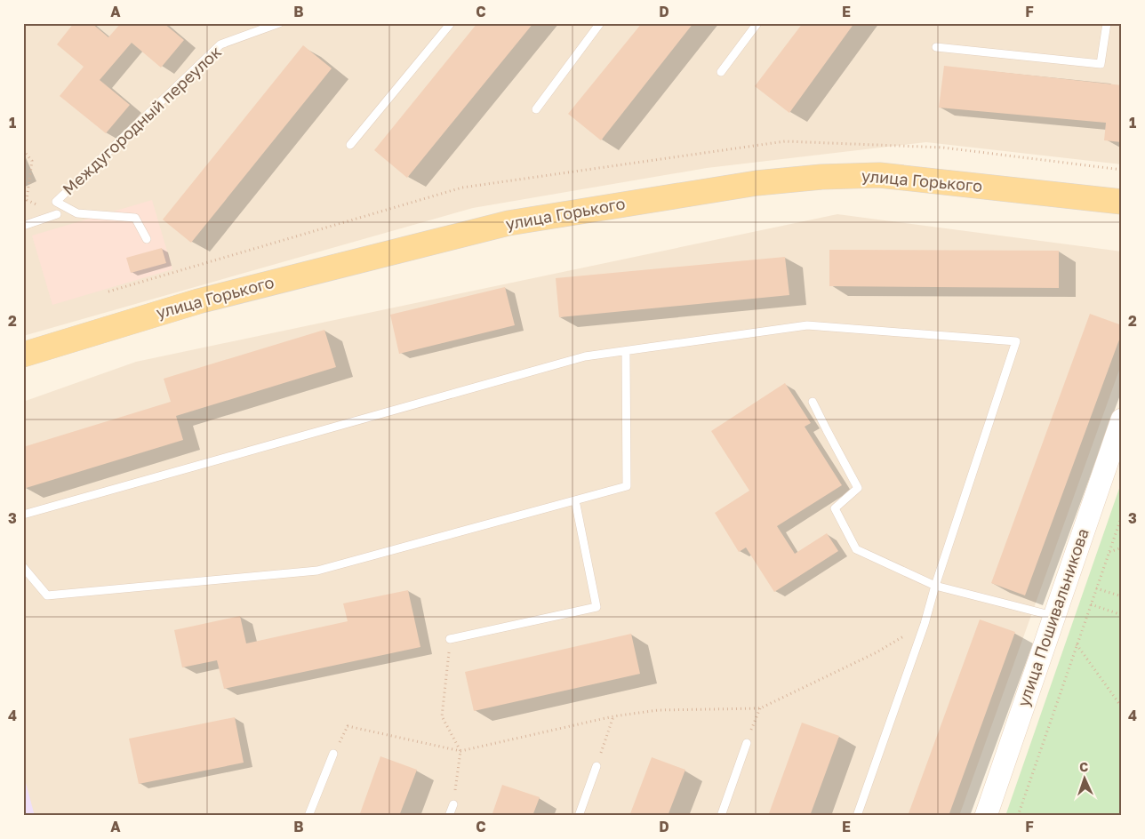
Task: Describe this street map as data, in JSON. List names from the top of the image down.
{
  "streets": {
    "main road": ["улица Горького", "улица Пошивальникова"],
    "lane": ["Междугородный переулок"]
  },
  "north": "top",
  "grid": {
    "columns": [
      "A",
      "B",
      "C",
      "D",
      "E",
      "F"
    ],
    "rows": [
      "1",
      "2",
      "3",
      "4"
    ]
  }
}
